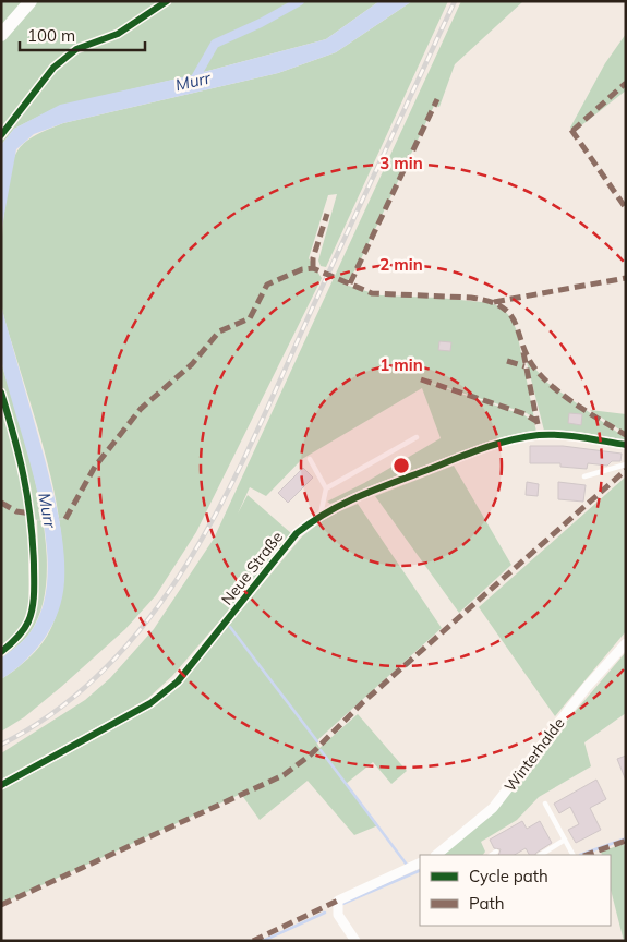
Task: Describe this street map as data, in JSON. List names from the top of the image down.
{
  "streets": {
    "street": ["Neue Straße", "Winterhalde"]
  },
  "water": ["Murr"],
  "legend": ["Cycle path", "Path"],
  "scale_bar": "100 m",
  "rings": ["3 min", "2 min", "1 min"]
}
